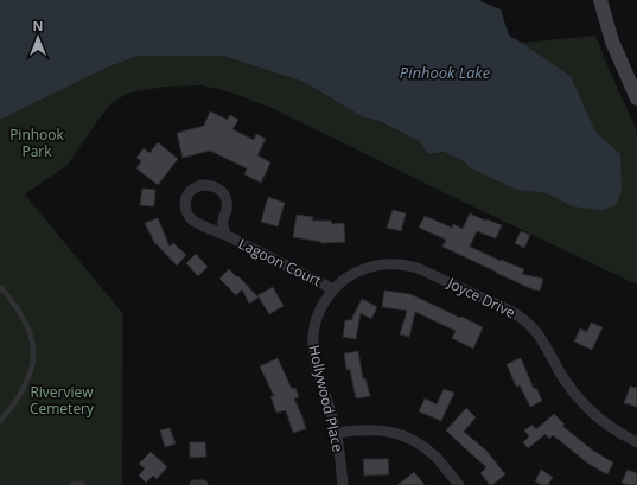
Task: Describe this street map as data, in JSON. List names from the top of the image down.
{
  "streets": {
    "street": ["Lagoon Court", "Joyce Drive", "Hollywood Place"]
  },
  "crossings": [
    ["Lagoon Court", "Joyce Drive"],
    ["Lagoon Court", "Hollywood Place"],
    ["Joyce Drive", "Hollywood Place"]
  ],
  "water": ["Pinhook Lake"],
  "parks": ["Pinhook Park", "Riverview Cemetery"],
  "north": "top"
}
